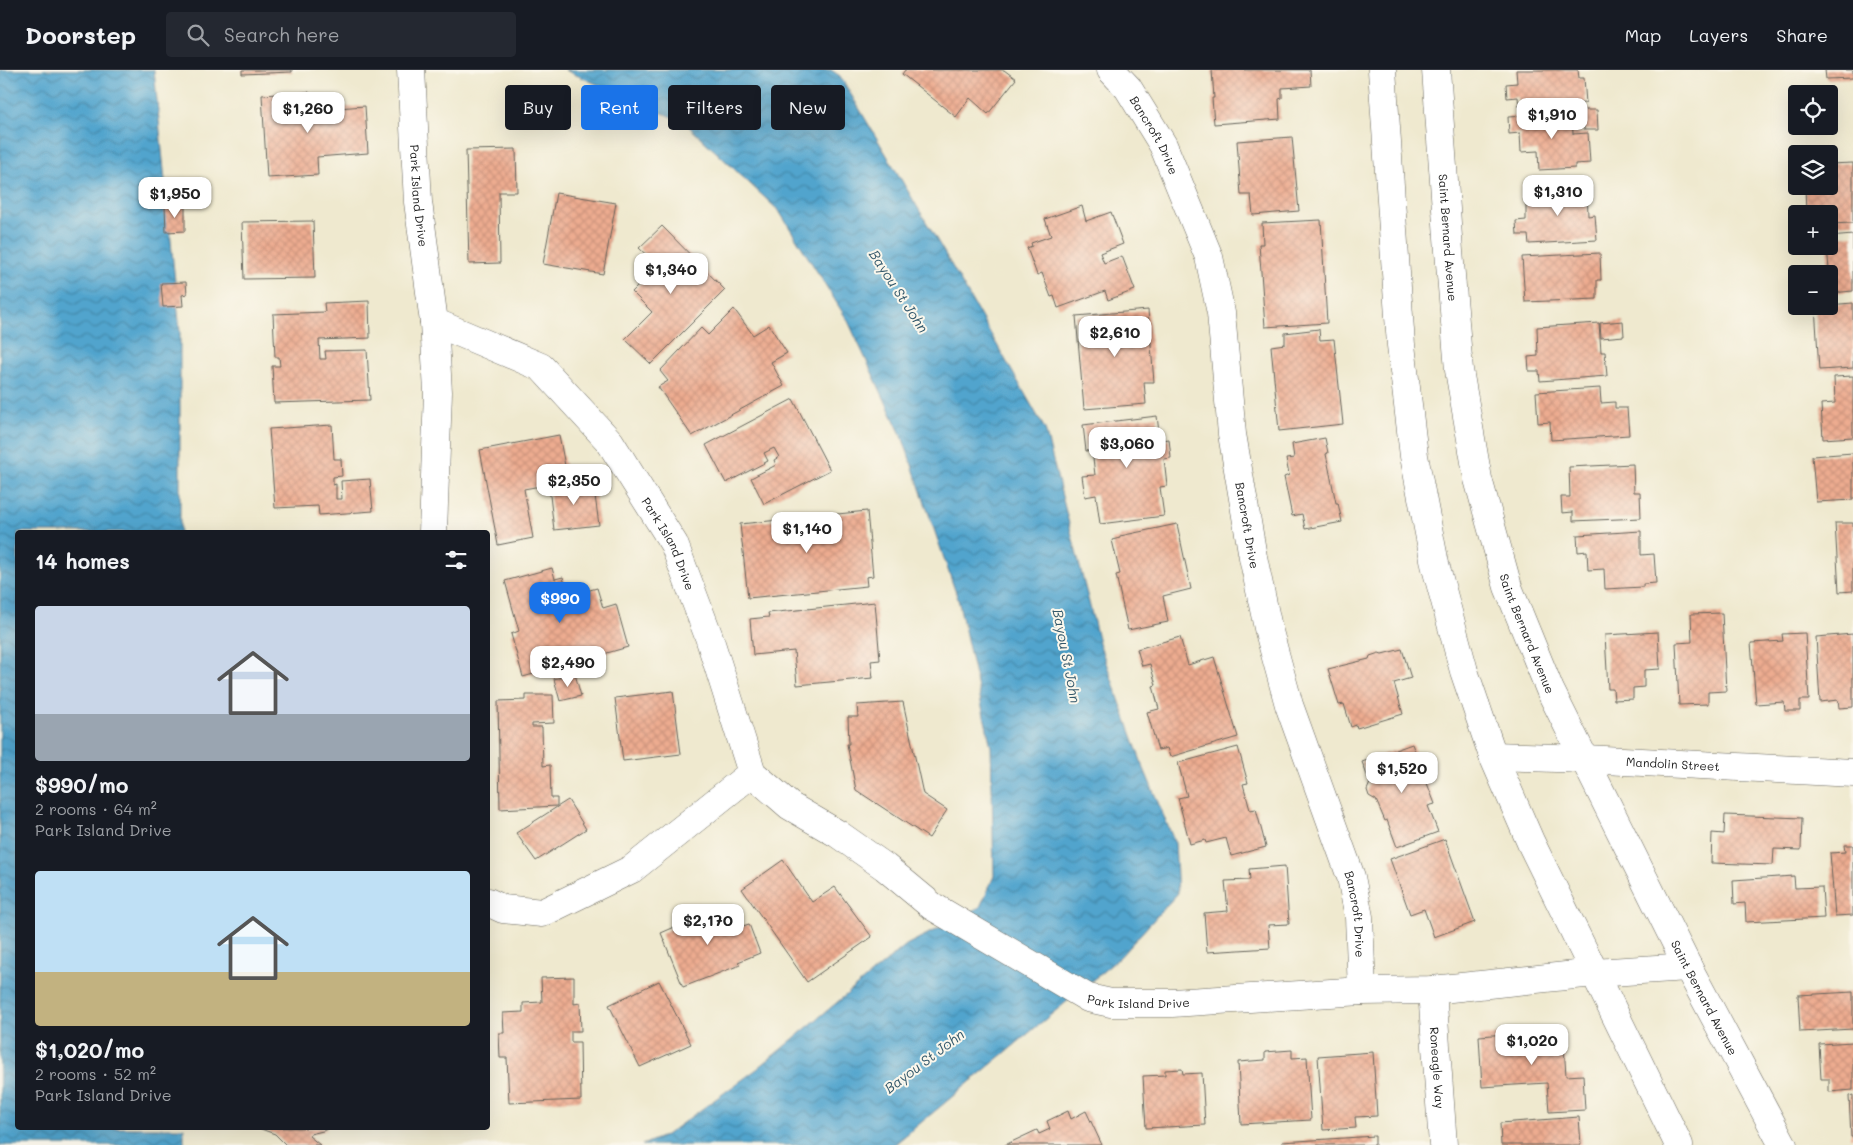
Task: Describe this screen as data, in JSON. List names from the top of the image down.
{
  "streets": {
    "street": [
      "Bancroft Drive",
      "Park Island Drive",
      "Saint Bernard Avenue",
      "Mandolin Street",
      "Roneagle Way"
    ]
  },
  "crossings": [
    ["Bancroft Drive", "Park Island Drive"],
    ["Park Island Drive", "Saint Bernard Avenue"],
    ["Park Island Drive", "Roneagle Way"],
    ["Saint Bernard Avenue", "Mandolin Street"]
  ],
  "water": ["Bayou St John"],
  "page": {
    "header": "Doorstep",
    "search": "Search here",
    "nav": ["Map", "Layers", "Share"],
    "map_buttons": ["+", "−"],
    "chip": [
      "Buy",
      "Rent",
      "Filters",
      "New"
    ],
    "price": [
      "$1,260",
      "$1,910",
      "$1,310",
      "$1,950",
      "$1,340",
      "$2,610",
      "$3,060",
      "$2,350",
      "$1,140",
      "$990",
      "$2,490",
      "$1,520",
      "$2,170",
      "$1,020"
    ],
    "heading": "14 homes",
    "list": [
      {
        "name": "$990/mo",
        "note": "2 rooms · 64 m² · Park Island Drive"
      },
      {
        "name": "$1,020/mo",
        "note": "2 rooms · 52 m² · Park Island Drive"
      }
    ]
  }
}
